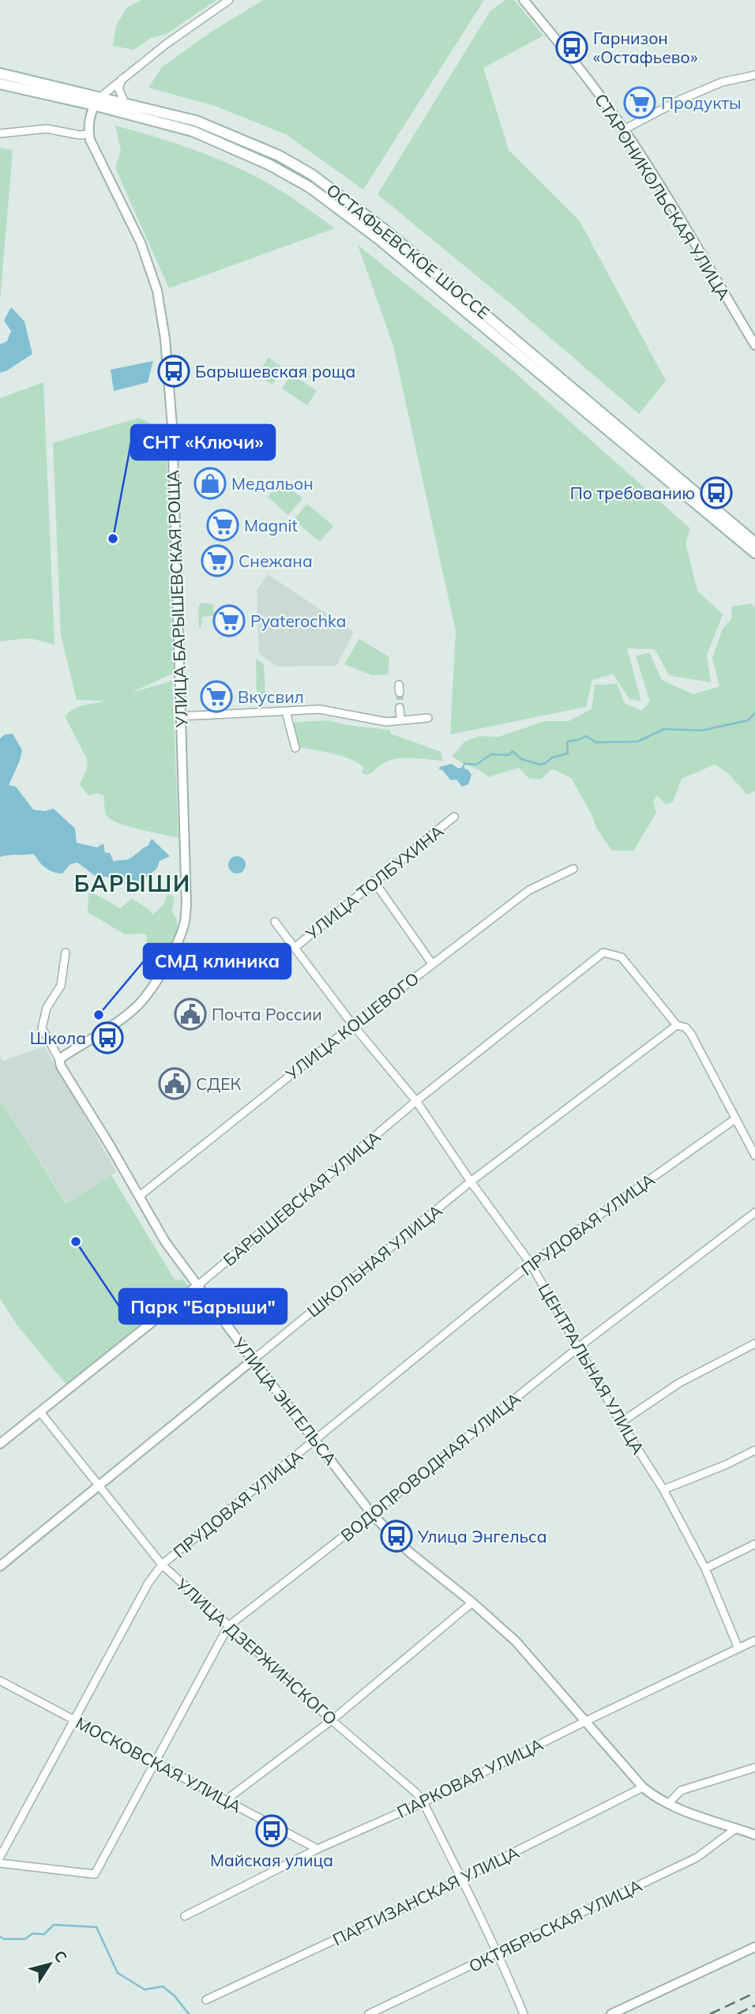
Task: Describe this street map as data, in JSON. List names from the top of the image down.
{
  "streets": {
    "main road": ["ОСТАФЬЕВСКОЕ ШОССЕ"],
    "street": [
      "СТАРОНИКОЛЬСКАЯ УЛИЦА",
      "УЛИЦА БАРЫШЕВСКАЯ РОЩА",
      "УЛИЦА ТОЛБУХИНА",
      "УЛИЦА КОШЕВОГО",
      "БАРЫШЕВСКАЯ УЛИЦА",
      "ПРУДОВАЯ УЛИЦА",
      "ШКОЛЬНАЯ УЛИЦА",
      "ЦЕНТРАЛЬНАЯ УЛИЦА",
      "УЛИЦА ЭНГЕЛЬСА",
      "ВОДОПРОВОДНАЯ УЛИЦА",
      "УЛИЦА ДЗЕРЖИНСКОГО",
      "МОСКОВСКАЯ УЛИЦА",
      "ПАРКОВАЯ УЛИЦА",
      "ПАРТИЗАНСКАЯ УЛИЦА",
      "ОКТЯБРЬСКАЯ УЛИЦА"
    ]
  },
  "crossings": [
    ["УЛИЦА БАРЫШЕВСКАЯ РОЩА", "УЛИЦА ЭНГЕЛЬСА"],
    ["УЛИЦА ТОЛБУХИНА", "ЦЕНТРАЛЬНАЯ УЛИЦА"],
    ["УЛИЦА КОШЕВОГО", "ЦЕНТРАЛЬНАЯ УЛИЦА"],
    ["УЛИЦА КОШЕВОГО", "УЛИЦА ЭНГЕЛЬСА"],
    ["БАРЫШЕВСКАЯ УЛИЦА", "ШКОЛЬНАЯ УЛИЦА"],
    ["БАРЫШЕВСКАЯ УЛИЦА", "ЦЕНТРАЛЬНАЯ УЛИЦА"],
    ["БАРЫШЕВСКАЯ УЛИЦА", "УЛИЦА ЭНГЕЛЬСА"],
    ["БАРЫШЕВСКАЯ УЛИЦА", "УЛИЦА ДЗЕРЖИНСКОГО"],
    ["ПРУДОВАЯ УЛИЦА", "ЦЕНТРАЛЬНАЯ УЛИЦА"],
    ["ПРУДОВАЯ УЛИЦА", "УЛИЦА ЭНГЕЛЬСА"],
    ["ПРУДОВАЯ УЛИЦА", "УЛИЦА ДЗЕРЖИНСКОГО"],
    ["ПРУДОВАЯ УЛИЦА", "МОСКОВСКАЯ УЛИЦА"],
    ["ШКОЛЬНАЯ УЛИЦА", "ЦЕНТРАЛЬНАЯ УЛИЦА"],
    ["ШКОЛЬНАЯ УЛИЦА", "УЛИЦА ЭНГЕЛЬСА"],
    ["ШКОЛЬНАЯ УЛИЦА", "УЛИЦА ДЗЕРЖИНСКОГО"],
    ["ЦЕНТРАЛЬНАЯ УЛИЦА", "ВОДОПРОВОДНАЯ УЛИЦА"],
    ["ЦЕНТРАЛЬНАЯ УЛИЦА", "ПАРКОВАЯ УЛИЦА"],
    ["УЛИЦА ЭНГЕЛЬСА", "ВОДОПРОВОДНАЯ УЛИЦА"],
    ["УЛИЦА ЭНГЕЛЬСА", "ПАРКОВАЯ УЛИЦА"],
    ["УЛИЦА ЭНГЕЛЬСА", "ПАРТИЗАНСКАЯ УЛИЦА"],
    ["УЛИЦА ЭНГЕЛЬСА", "ОКТЯБРЬСКАЯ УЛИЦА"],
    ["ВОДОПРОВОДНАЯ УЛИЦА", "УЛИЦА ДЗЕРЖИНСКОГО"],
    ["ВОДОПРОВОДНАЯ УЛИЦА", "МОСКОВСКАЯ УЛИЦА"],
    ["УЛИЦА ДЗЕРЖИНСКОГО", "ПАРКОВАЯ УЛИЦА"],
    ["УЛИЦА ДЗЕРЖИНСКОГО", "ПАРТИЗАНСКАЯ УЛИЦА"],
    ["УЛИЦА ДЗЕРЖИНСКОГО", "ОКТЯБРЬСКАЯ УЛИЦА"],
    ["МОСКОВСКАЯ УЛИЦА", "ПАРКОВАЯ УЛИЦА"]
  ],
  "districts": ["БАРЫШИ"],
  "places": {
    "bus stop": [
      "Гарнизон «Остафьево»",
      "Барышевская роща",
      "По требованию",
      "Школа",
      "Улица Энгельса",
      "Майская улица"
    ],
    "supermarket": [
      "Продукты",
      "Magnit",
      "Снежана",
      "Pyaterochka",
      "Вкусвил"
    ],
    "shop": ["Медальон"],
    "other": ["СНТ «Ключи»", "СМД клиника", "Парк \"Барыши\""],
    "public building": ["Почта России", "СДЕК"]
  },
  "north": "top right"
}
